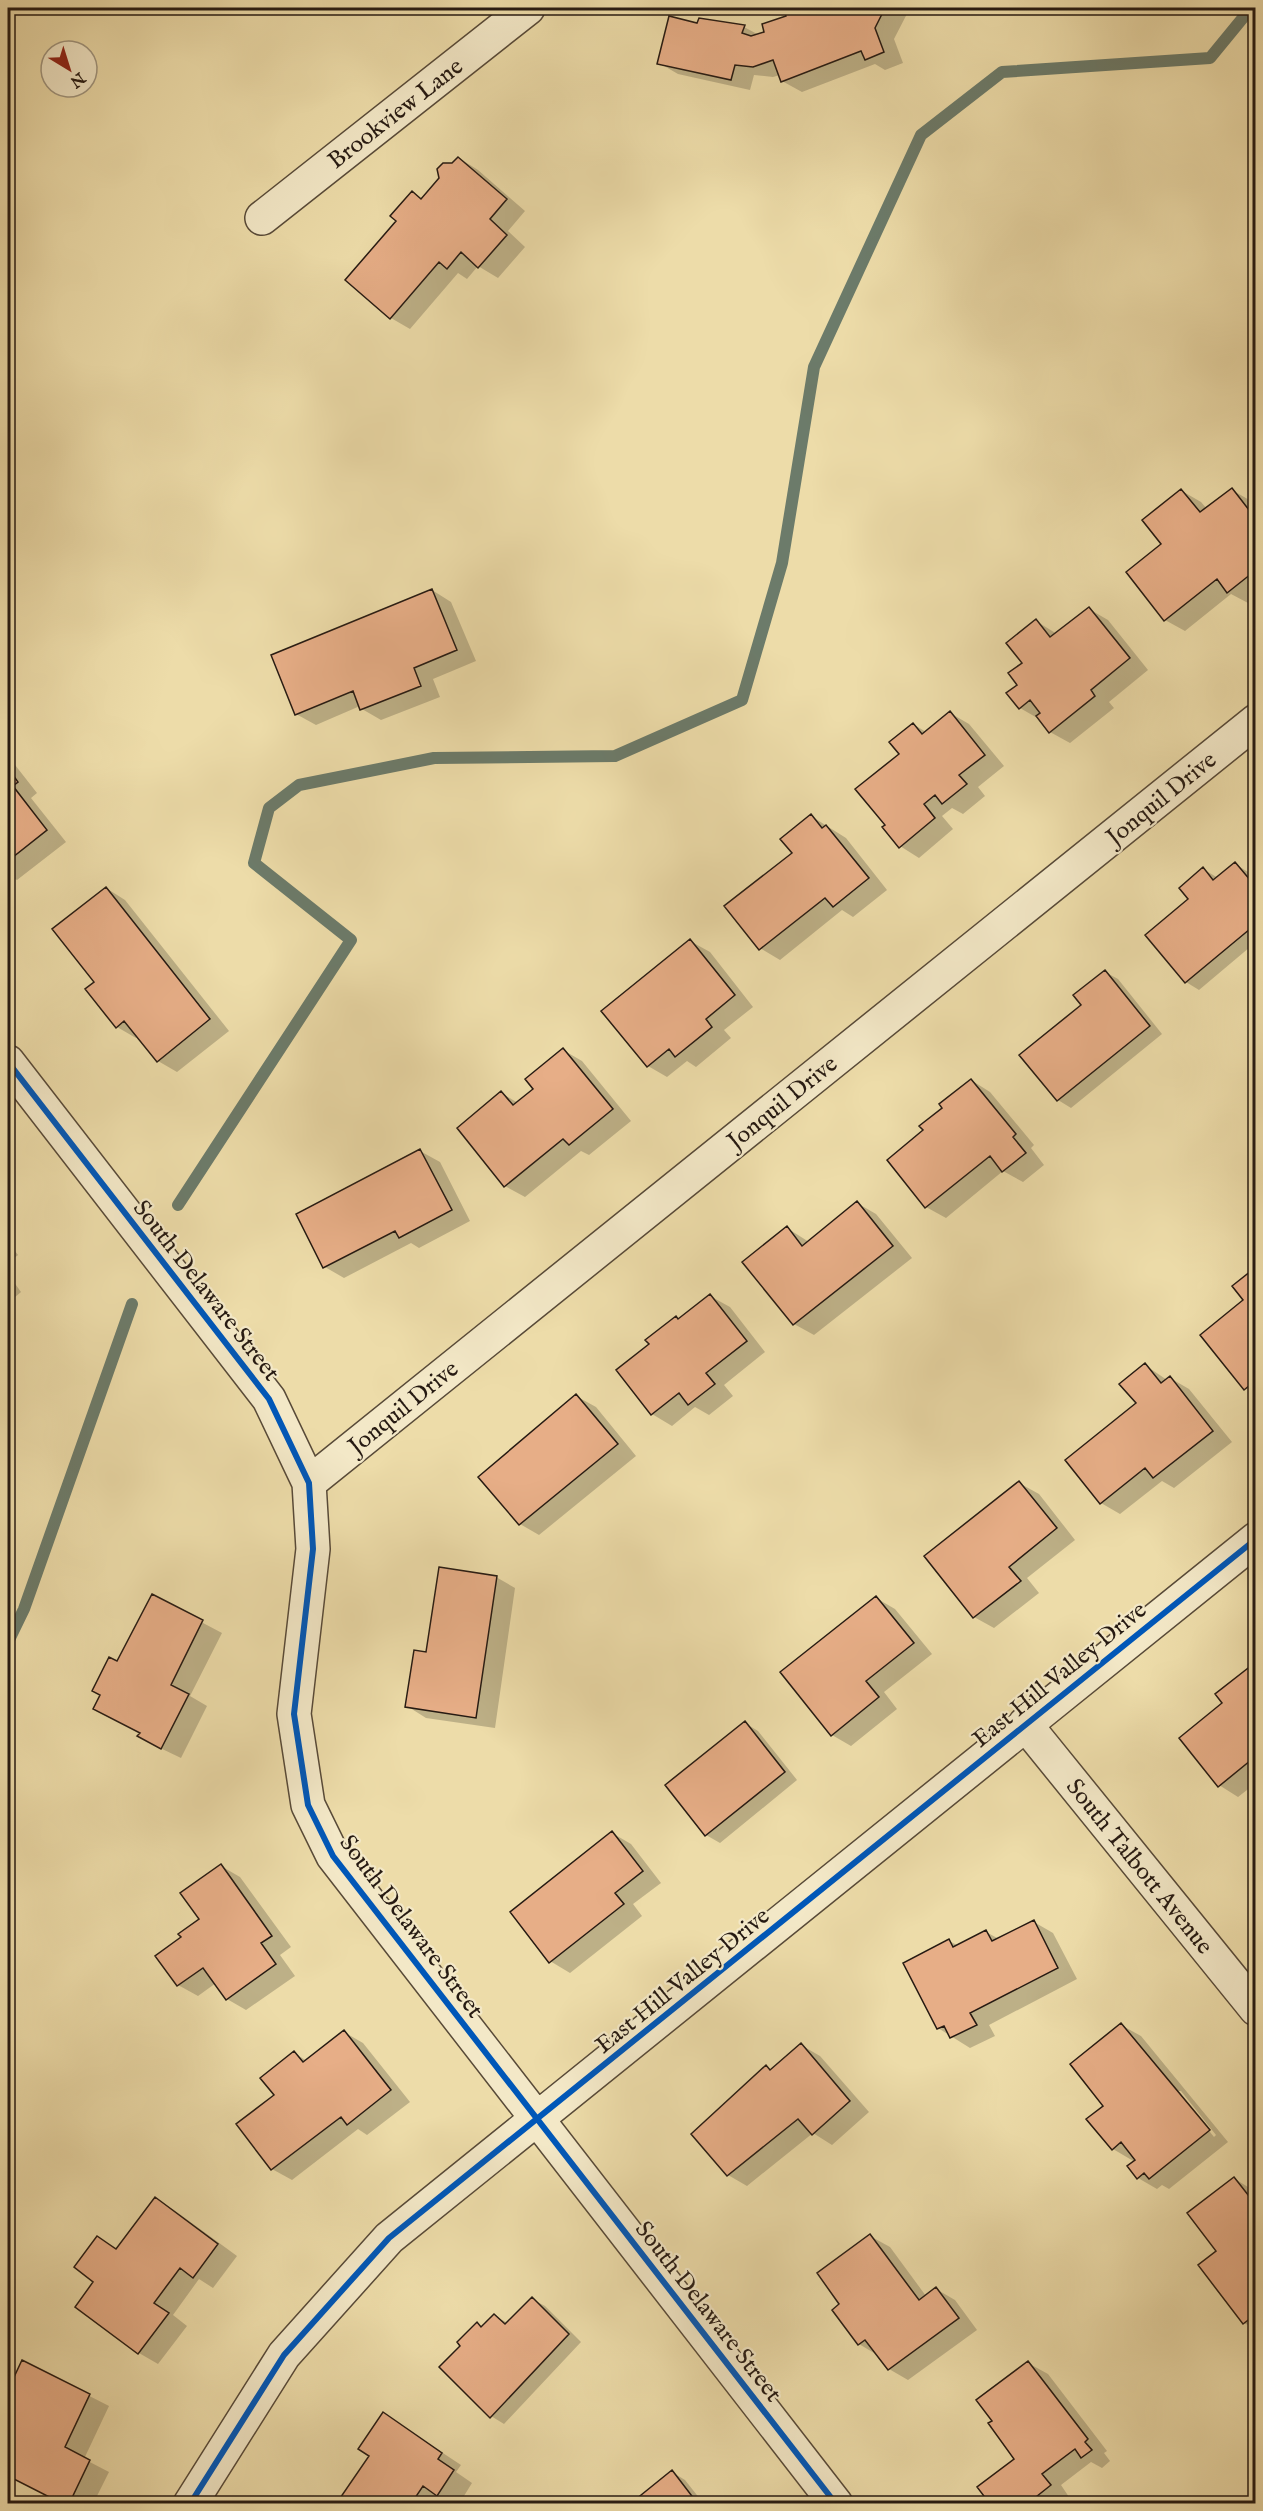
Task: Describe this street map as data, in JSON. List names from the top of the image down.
{
  "streets": {
    "street": [
      "Brookview Lane",
      "Jonquil Drive",
      "South Delaware Street",
      "East Hill Valley Drive",
      "South Talbott Avenue"
    ]
  },
  "crossings": [
    ["Jonquil Drive", "South Delaware Street"],
    ["South Delaware Street", "East Hill Valley Drive"],
    ["East Hill Valley Drive", "South Talbott Avenue"]
  ],
  "north": "bottom right"
}
